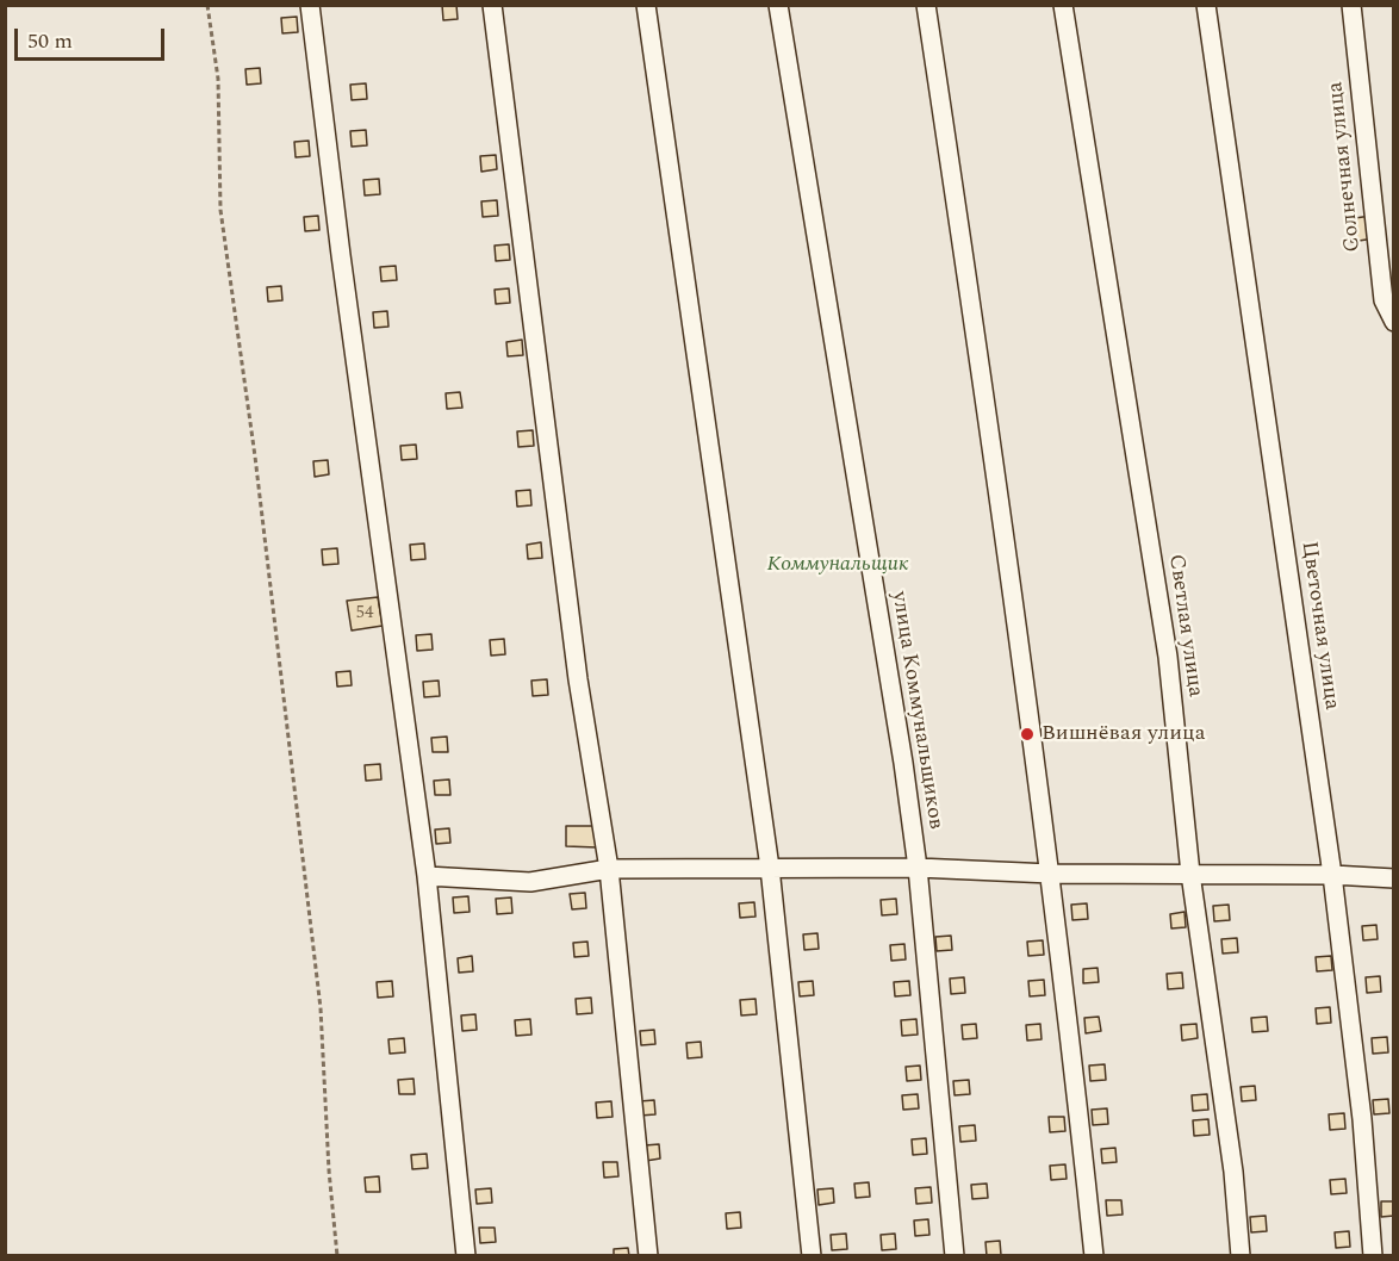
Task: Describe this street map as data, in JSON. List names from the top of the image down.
{
  "streets": {
    "street": [
      "Солнечная улица",
      "Светлая улица",
      "Цветочная улица",
      "улица Коммунальщиков"
    ]
  },
  "parks": ["Коммунальщик"],
  "places": ["Вишнёвая улица"],
  "house_numbers": ["54"],
  "scale_bar": "50 m"
}
